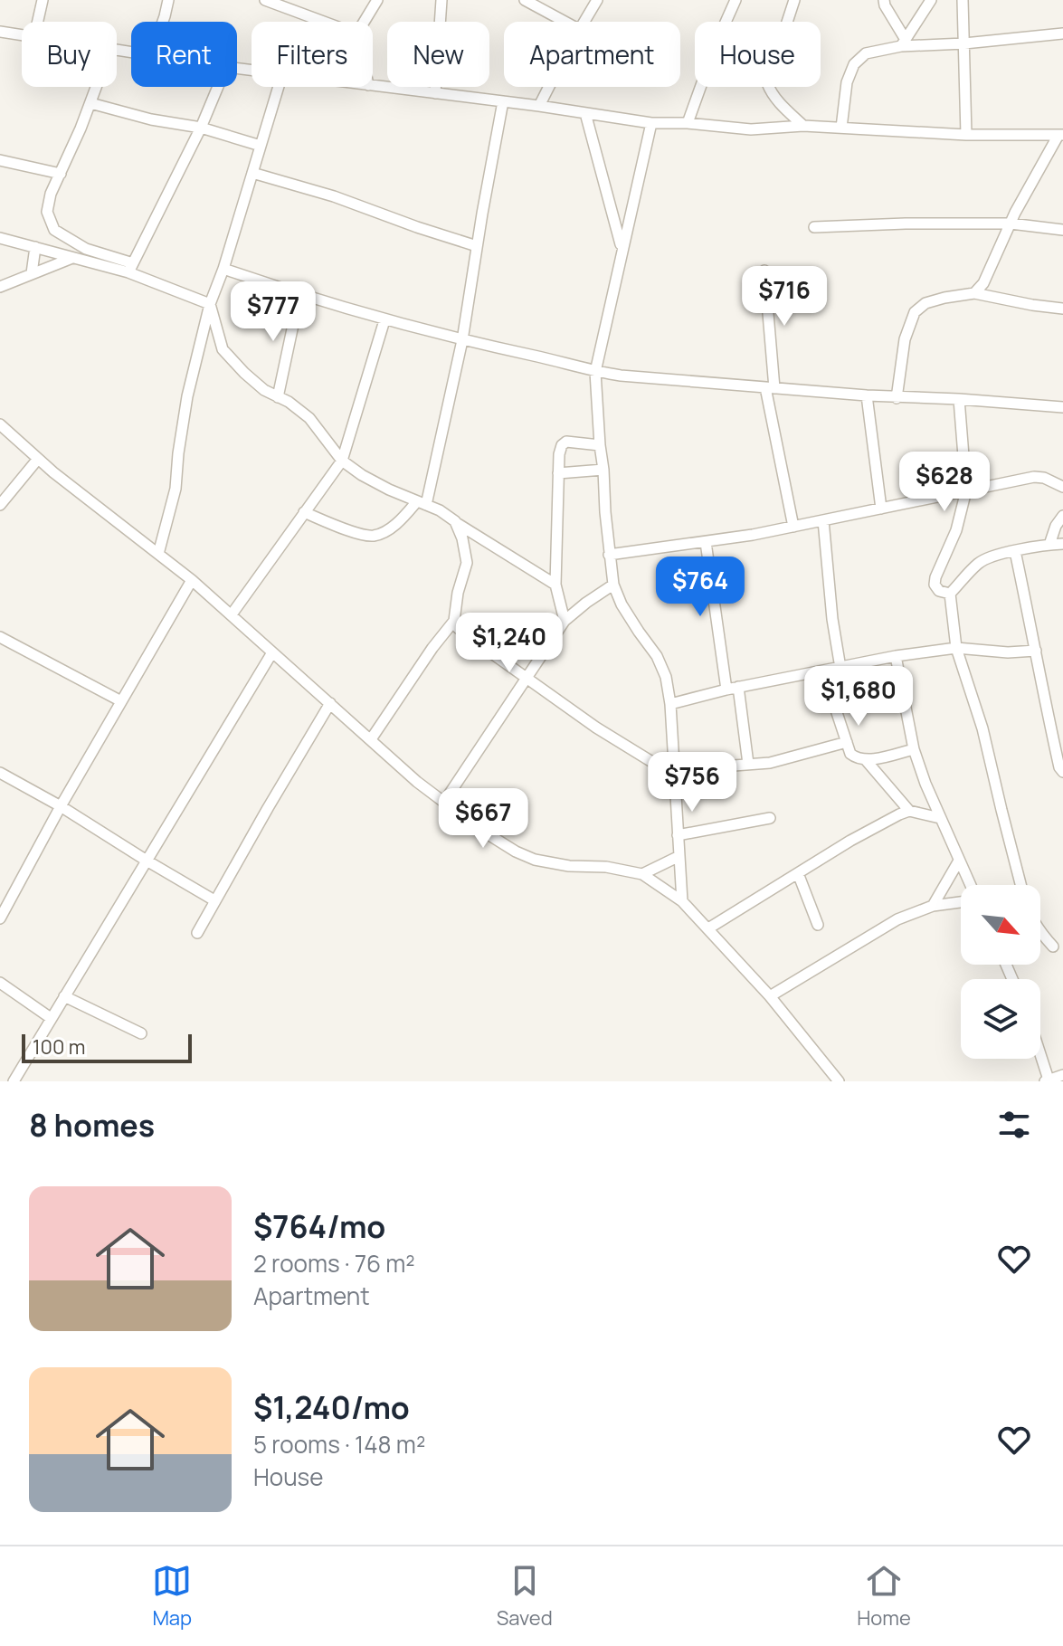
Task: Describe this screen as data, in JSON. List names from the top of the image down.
{
  "scale_bar": "100 m",
  "north": "bottom right",
  "page": {
    "chip": [
      "Buy",
      "Rent",
      "Filters",
      "New",
      "Apartment",
      "House"
    ],
    "price": [
      "$716",
      "$777",
      "$628",
      "$764",
      "$1,240",
      "$1,680",
      "$756",
      "$667"
    ],
    "scale": "100 m",
    "heading": "8 homes",
    "list": [
      {
        "name": "$764/mo",
        "note": "2 rooms · 76 m² · Apartment"
      },
      {
        "name": "$1,240/mo",
        "note": "5 rooms · 148 m² · House"
      }
    ],
    "tabs": ["Map", "Saved", "Home"]
  }
}
